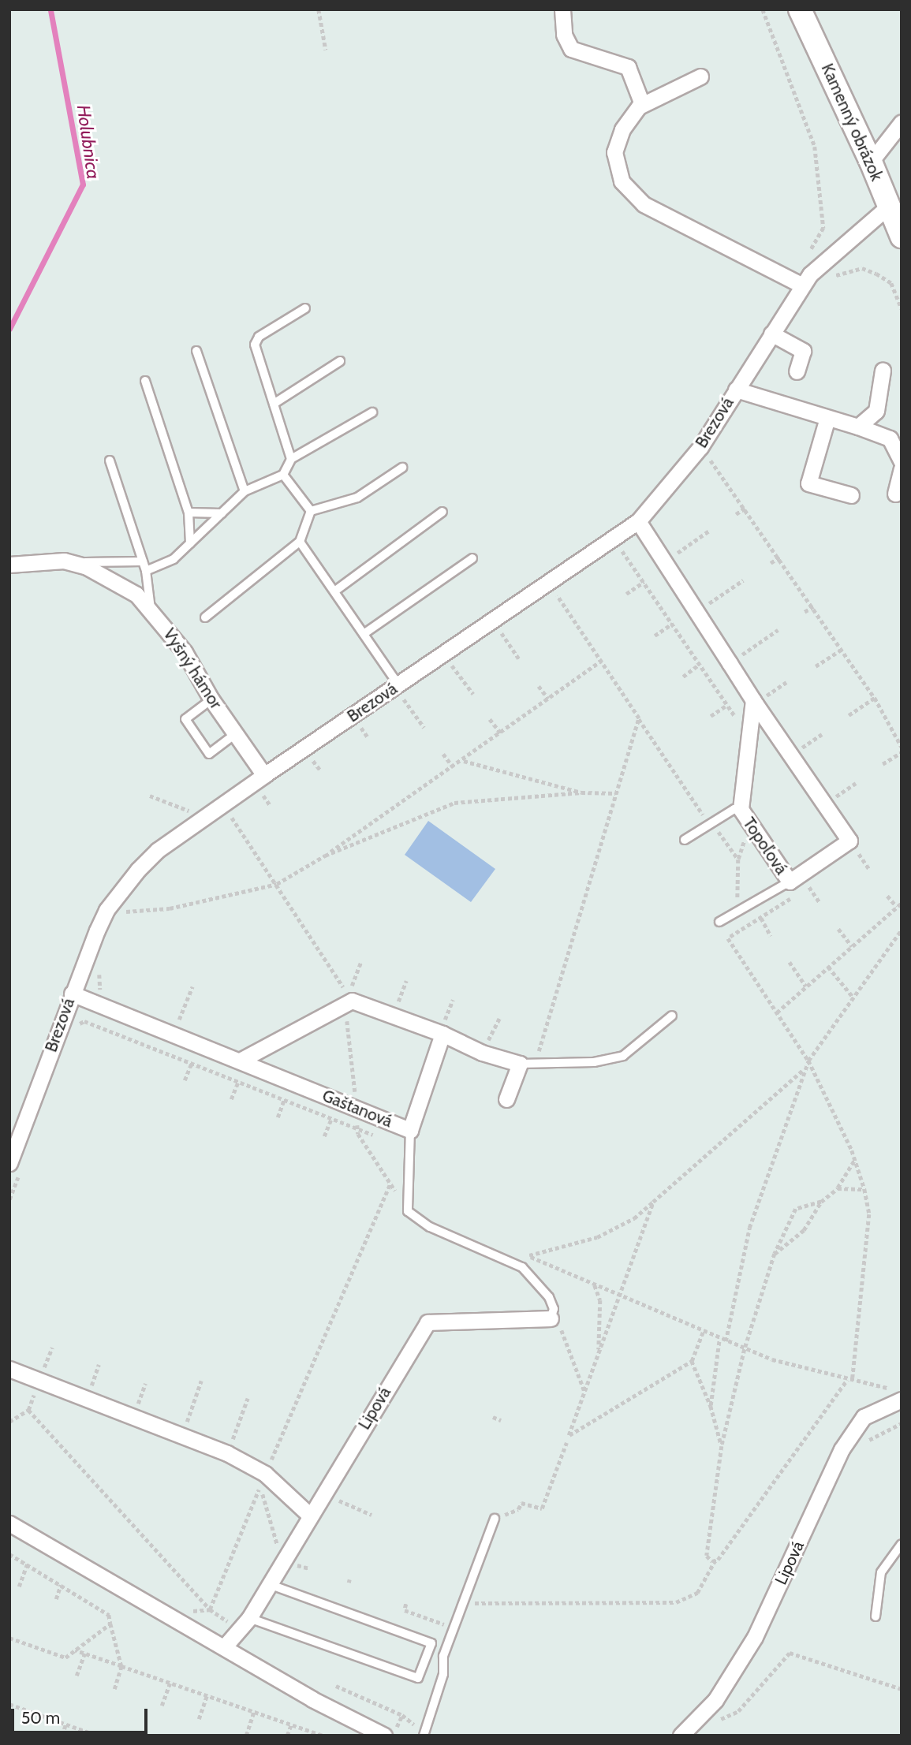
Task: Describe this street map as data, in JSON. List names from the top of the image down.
{
  "streets": {
    "main road": ["Kamenný obrázok"],
    "street": [
      "Brezová",
      "Vyšný hámor",
      "Topoľová",
      "Gaštanová",
      "Lipová"
    ]
  },
  "crossings": [
    ["Kamenný obrázok", "Brezová"],
    ["Brezová", "Vyšný hámor"],
    ["Brezová", "Topoľová"],
    ["Brezová", "Gaštanová"]
  ],
  "water": ["Holubnica"],
  "scale_bar": "50 m"
}
